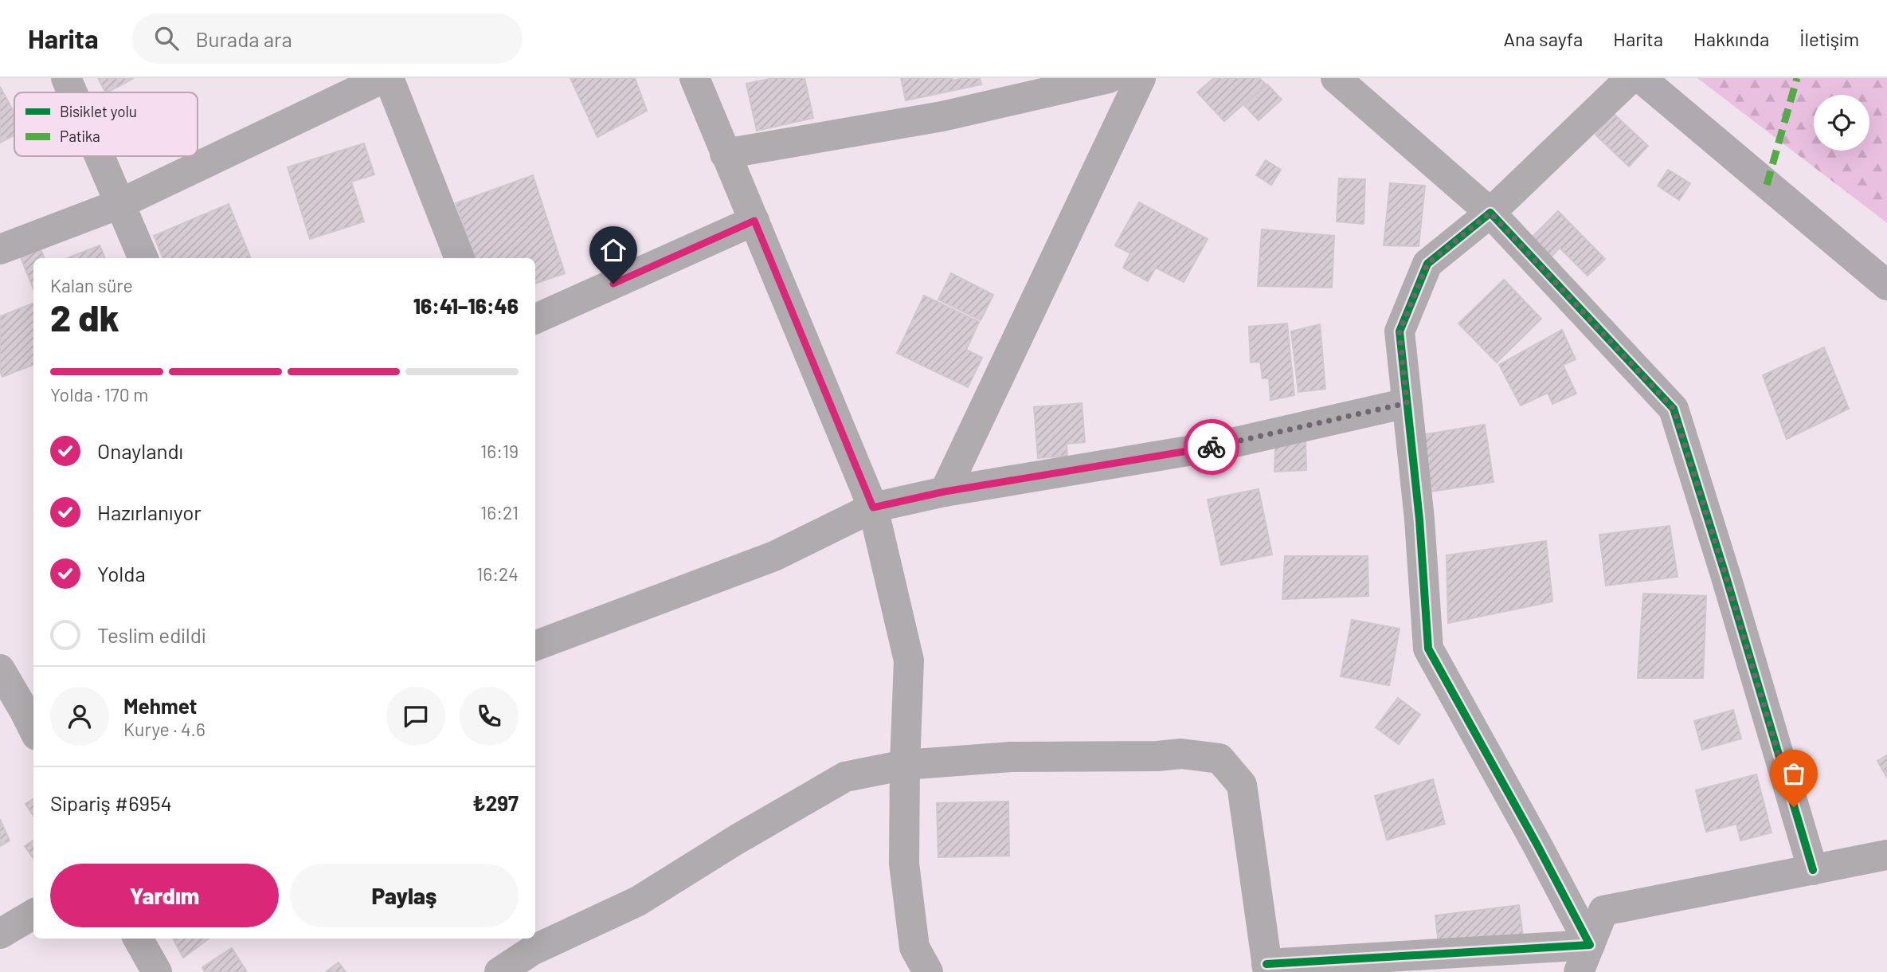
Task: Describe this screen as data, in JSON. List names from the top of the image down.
{
  "legend": ["Bisiklet yolu", "Patika"],
  "page": {
    "header": "Harita",
    "search": "Burada ara",
    "nav": [
      "Ana sayfa",
      "Harita",
      "Hakkında",
      "İletişim"
    ],
    "heading": ["2 dk", "Kalan süre", "16:41–16:46"],
    "panel": [
      "Mehmet",
      "Kurye · 4.6",
      "Sipariş #6954",
      "₺297"
    ],
    "bar": "Yolda · 170 m",
    "list": [
      ["Onaylandı", "16:19"],
      ["Hazırlanıyor", "16:21"],
      ["Yolda", "16:24"],
      "Teslim edildi"
    ],
    "buttons": ["Yardım", "Paylaş"]
  }
}
